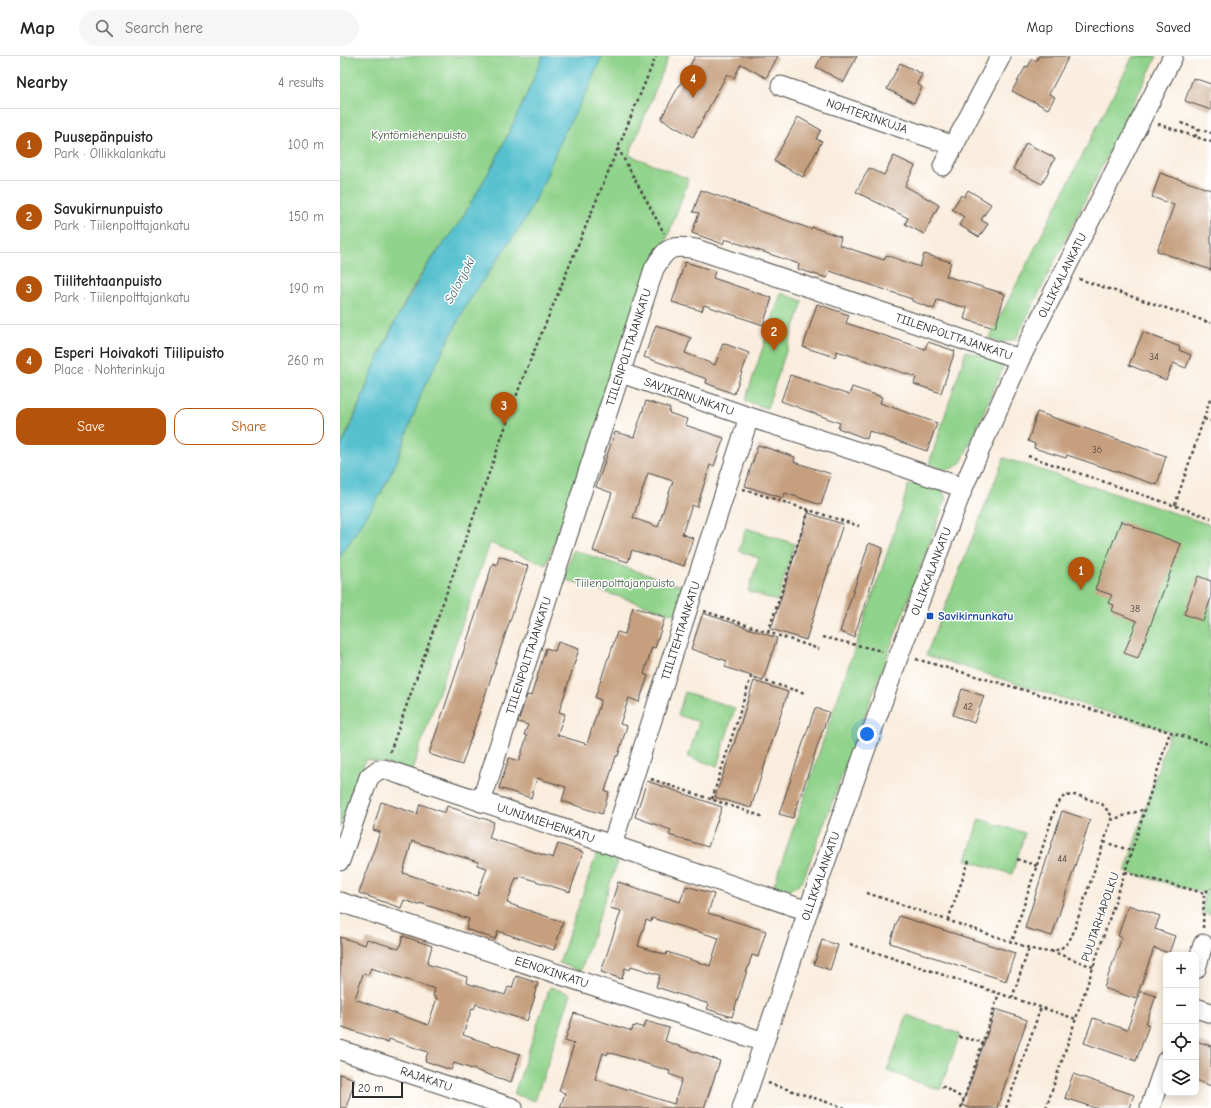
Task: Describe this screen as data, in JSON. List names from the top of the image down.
{
  "streets": {
    "street": [
      "NOHTERINKUJA",
      "OLLIKKALANKATU",
      "TIILENPOLTTAJANKATU",
      "SAVIKIRNUNKATU",
      "TIILITEHTAANKATU",
      "UUNIMIEHENKATU",
      "EENOKINKATU",
      "RAJAKATU"
    ],
    "path": ["PUUTARHAPOLKU"]
  },
  "crossings": [
    ["OLLIKKALANKATU", "TIILENPOLTTAJANKATU"],
    ["OLLIKKALANKATU", "SAVIKIRNUNKATU"],
    ["OLLIKKALANKATU", "UUNIMIEHENKATU"],
    ["OLLIKKALANKATU", "EENOKINKATU"],
    ["TIILENPOLTTAJANKATU", "SAVIKIRNUNKATU"],
    ["TIILENPOLTTAJANKATU", "UUNIMIEHENKATU"],
    ["SAVIKIRNUNKATU", "TIILITEHTAANKATU"],
    ["TIILITEHTAANKATU", "UUNIMIEHENKATU"]
  ],
  "water": ["Salonjoki"],
  "parks": ["Kyntömiehenpuisto", "Tiilenpolttajanpuisto"],
  "places": {
    "transit": ["Savikirnunkatu"]
  },
  "house_numbers": [
    "34",
    "36",
    "38",
    "42",
    "44"
  ],
  "scale_bar": "20 m",
  "page": {
    "header": "Map",
    "search": "Search here",
    "nav": ["Map", "Directions", "Saved"],
    "heading": ["Nearby", "4 results"],
    "pins": [
      "4",
      "2",
      "3",
      "1"
    ],
    "list": [
      {
        "mark": "1",
        "name": "Puusepänpuisto",
        "note": "Park · Ollikkalankatu",
        "value": "100 m"
      },
      {
        "mark": "2",
        "name": "Savukirnunpuisto",
        "note": "Park · Tiilenpolttajankatu",
        "value": "150 m"
      },
      {
        "mark": "3",
        "name": "Tiilitehtaanpuisto",
        "note": "Park · Tiilenpolttajankatu",
        "value": "190 m"
      },
      {
        "mark": "4",
        "name": "Esperi Hoivakoti Tiilipuisto",
        "note": "Place · Nohterinkuja",
        "value": "260 m"
      }
    ],
    "buttons": ["Save", "Share"],
    "map_buttons": ["+", "−"],
    "scale": "20 m"
  }
}
